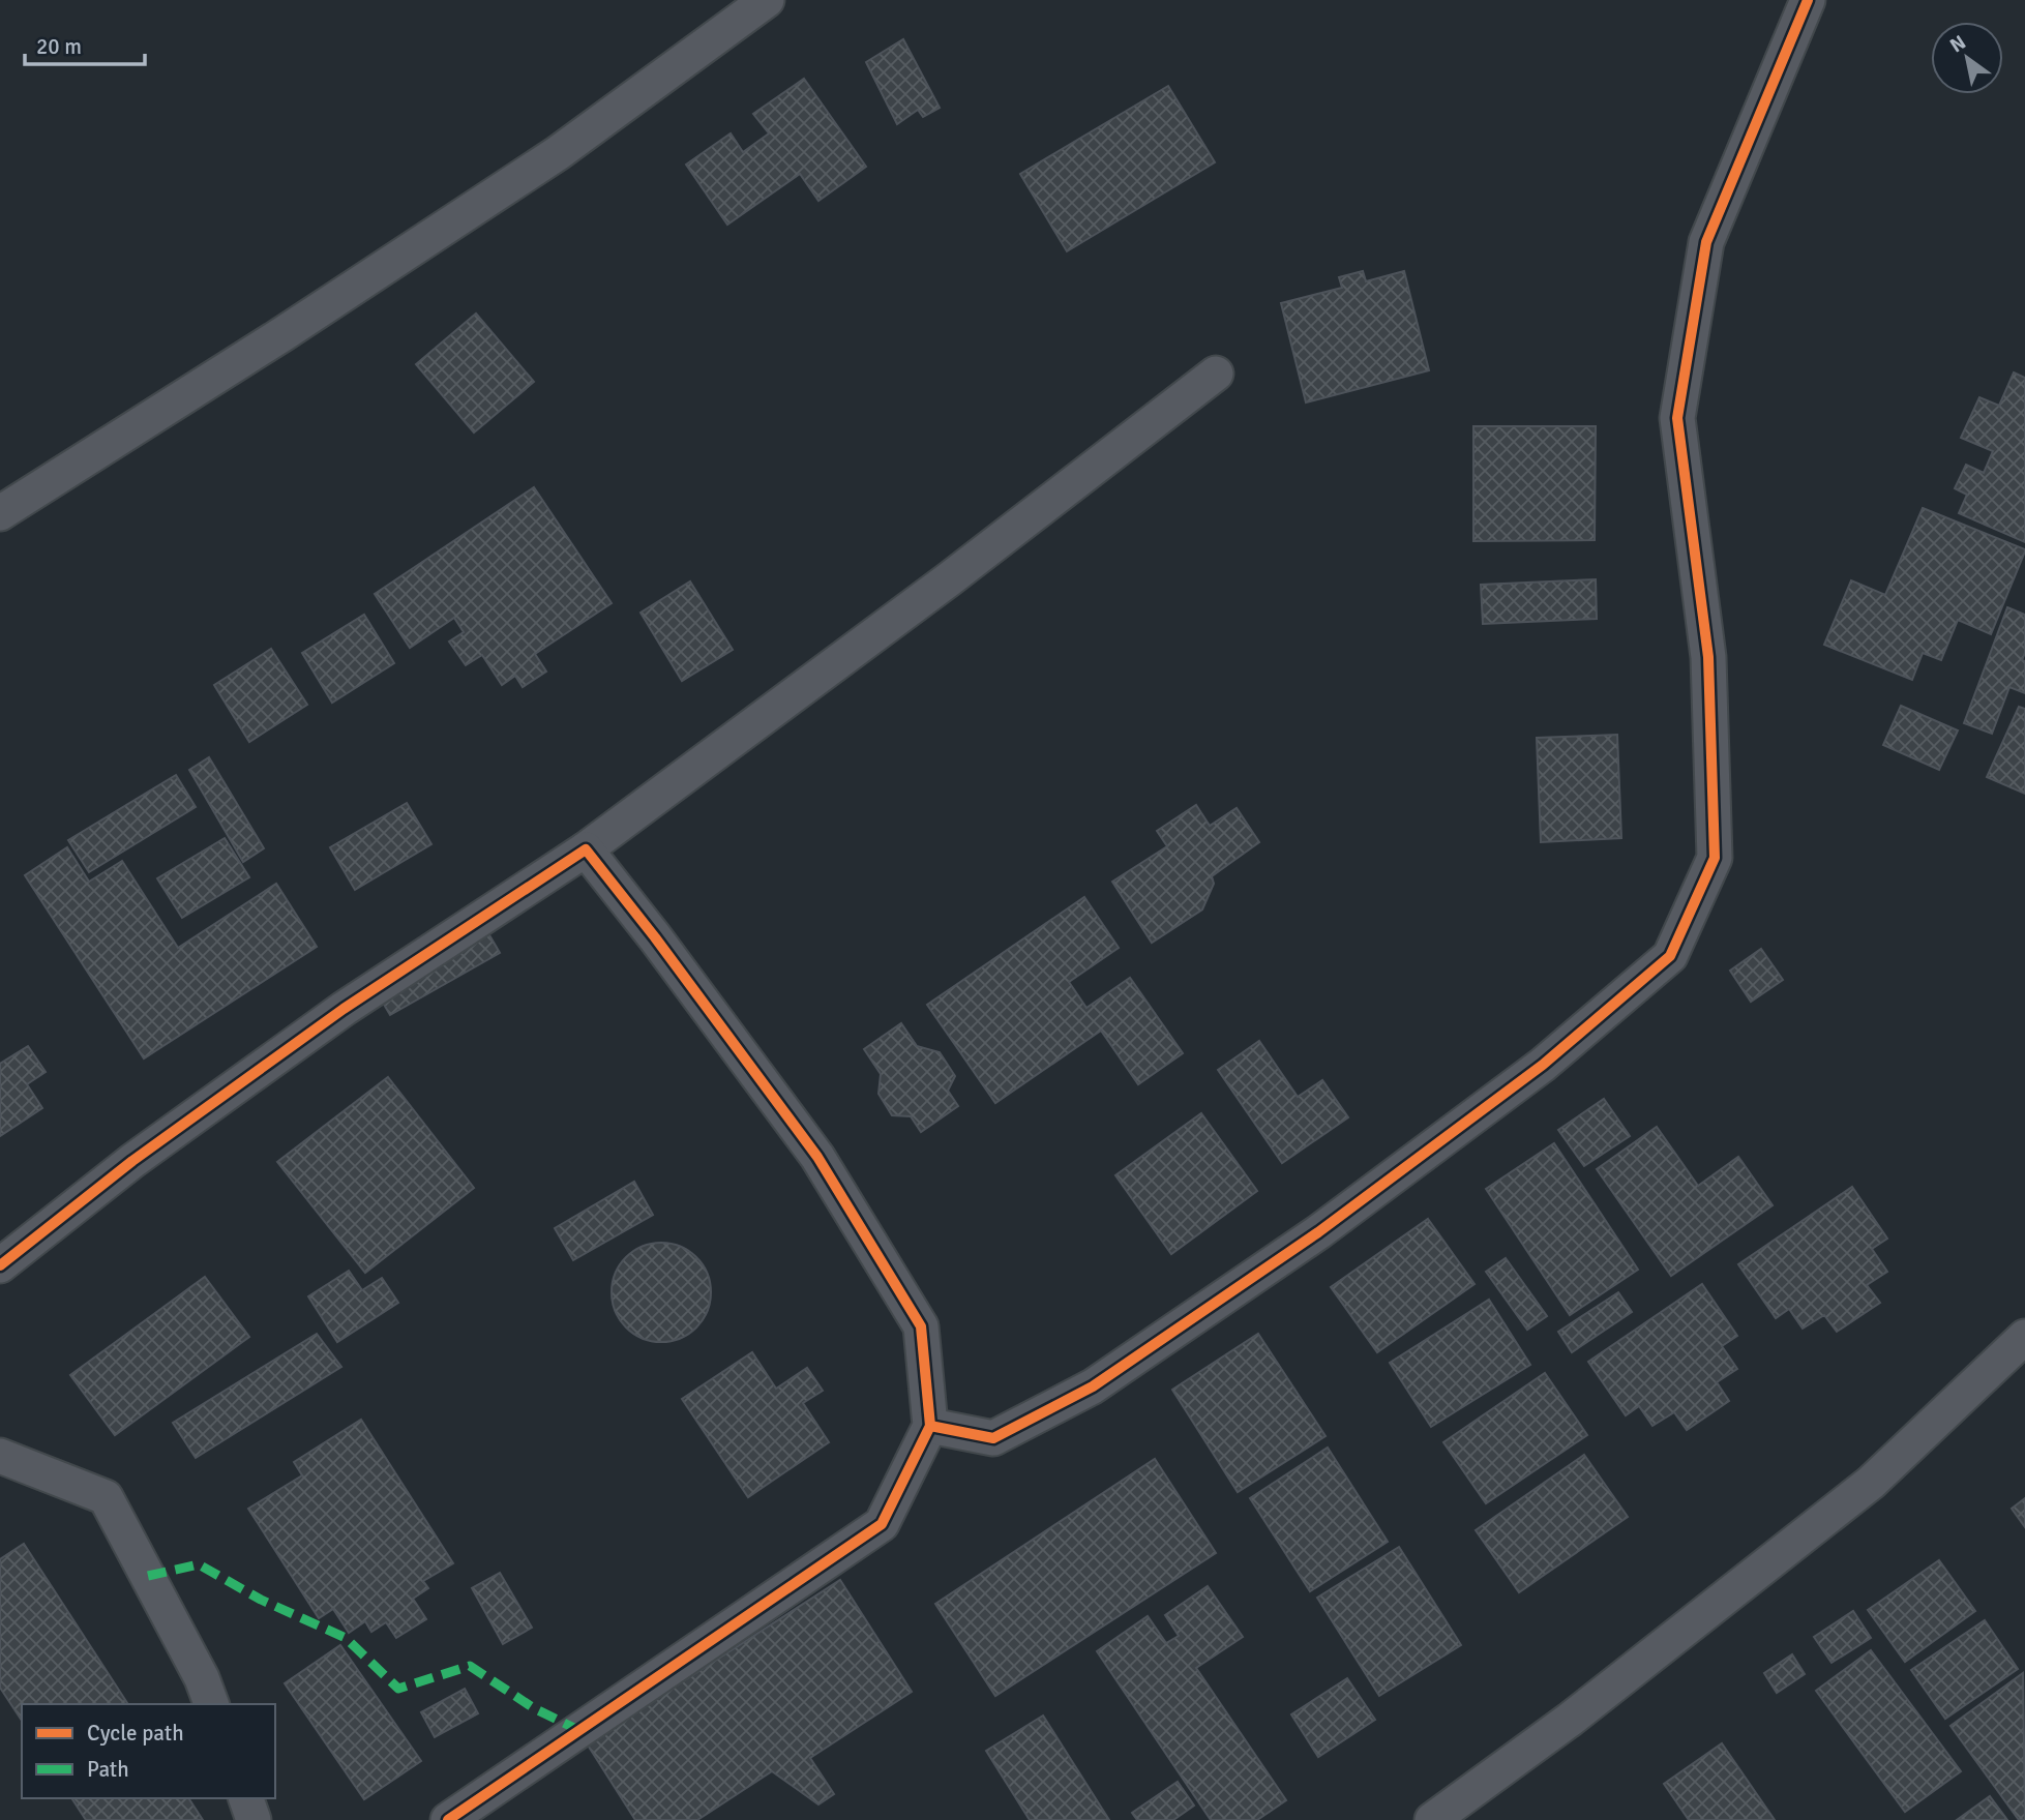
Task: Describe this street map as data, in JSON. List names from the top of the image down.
{
  "legend": ["Cycle path", "Path"],
  "scale_bar": "20 m",
  "north": "top left"
}
